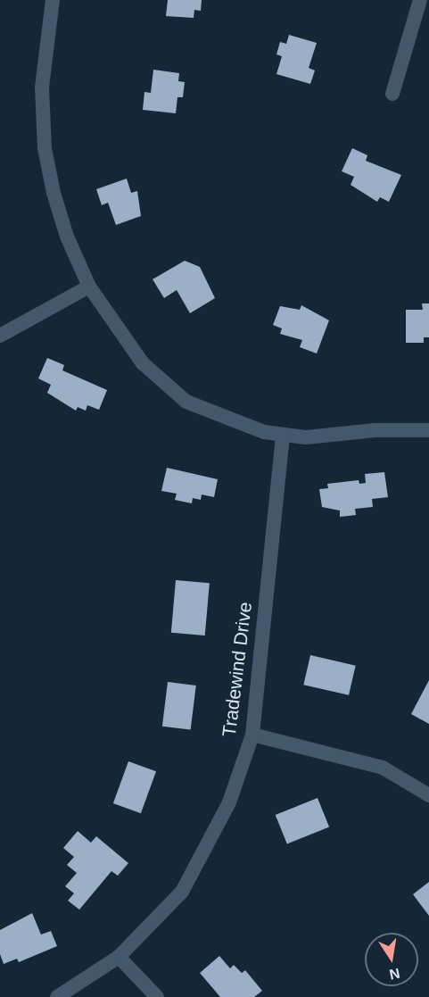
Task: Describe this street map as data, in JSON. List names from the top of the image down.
{
  "streets": {
    "street": ["Tradewind Drive"]
  },
  "north": "bottom"
}
